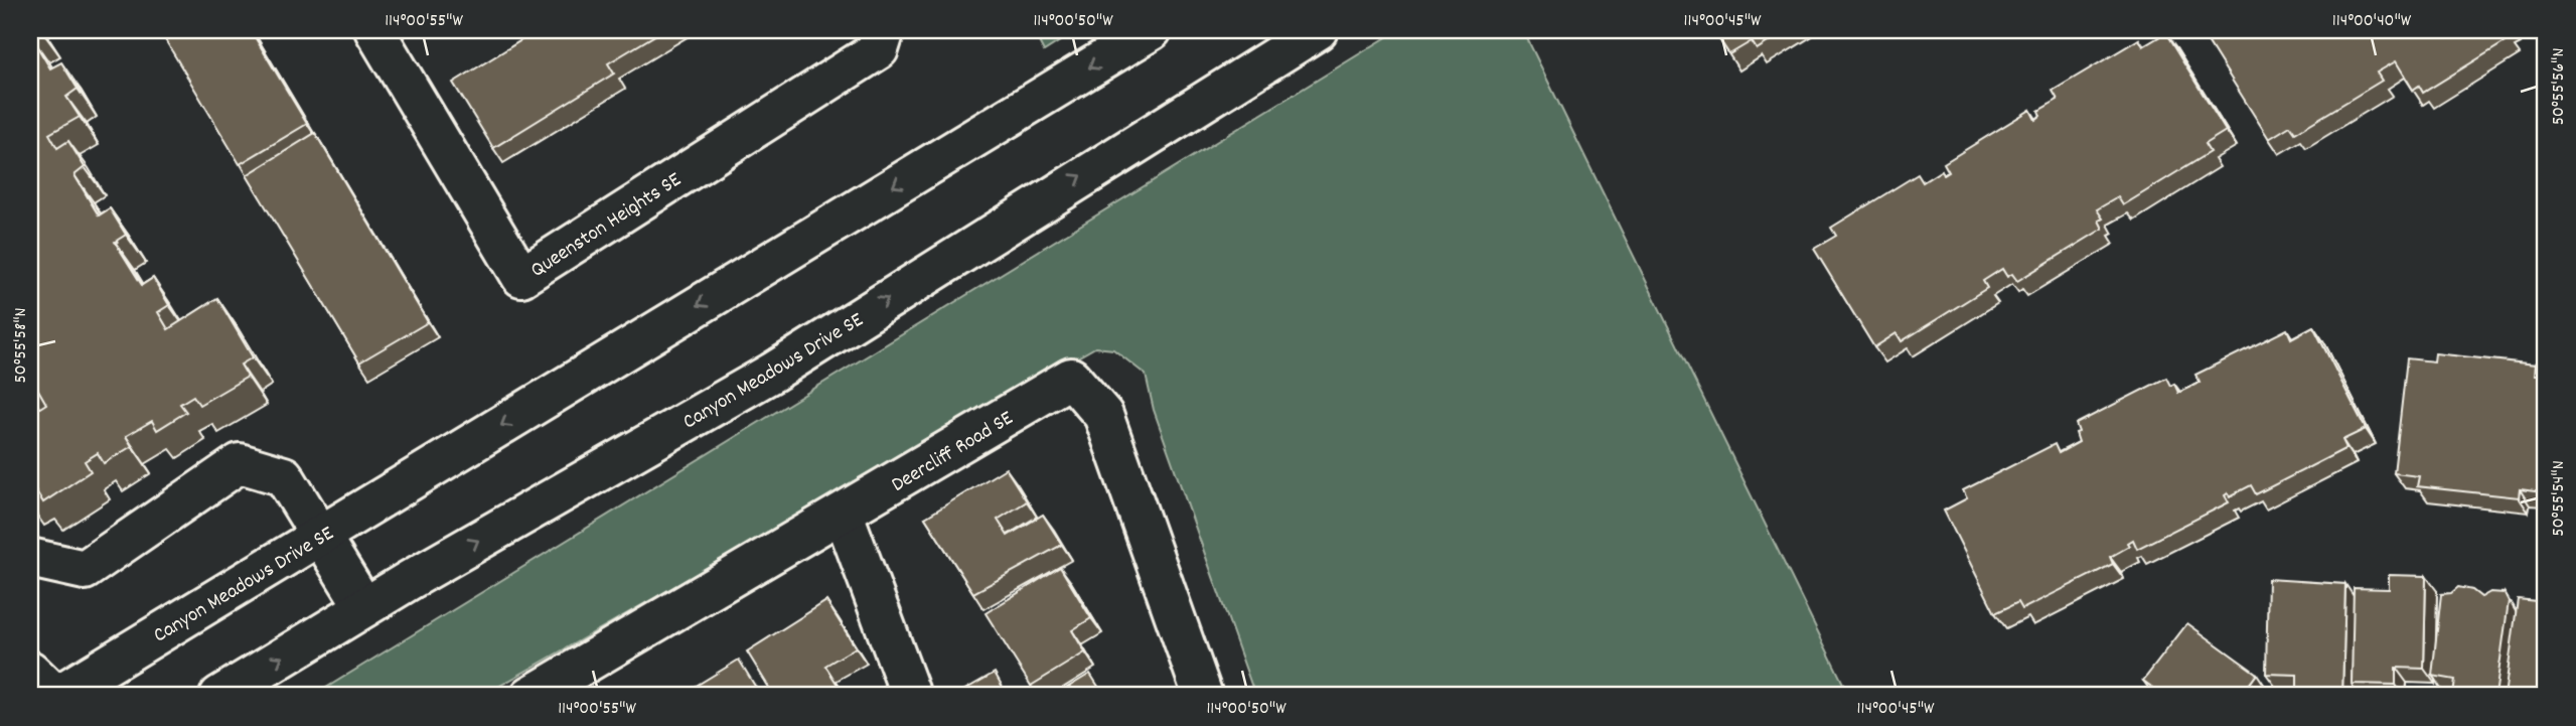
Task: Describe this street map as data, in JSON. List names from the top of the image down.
{
  "streets": {
    "street": ["Queenston Heights SE", "Canyon Meadows Drive SE", "Deercliff Road SE"]
  },
  "coordinates": [
    "114°00'55\"W",
    "114°00'50\"W",
    "114°00'45\"W",
    "114°00'40\"W",
    "50°55'56\"N",
    "50°55'58\"N",
    "50°55'54\"N"
  ]
}
